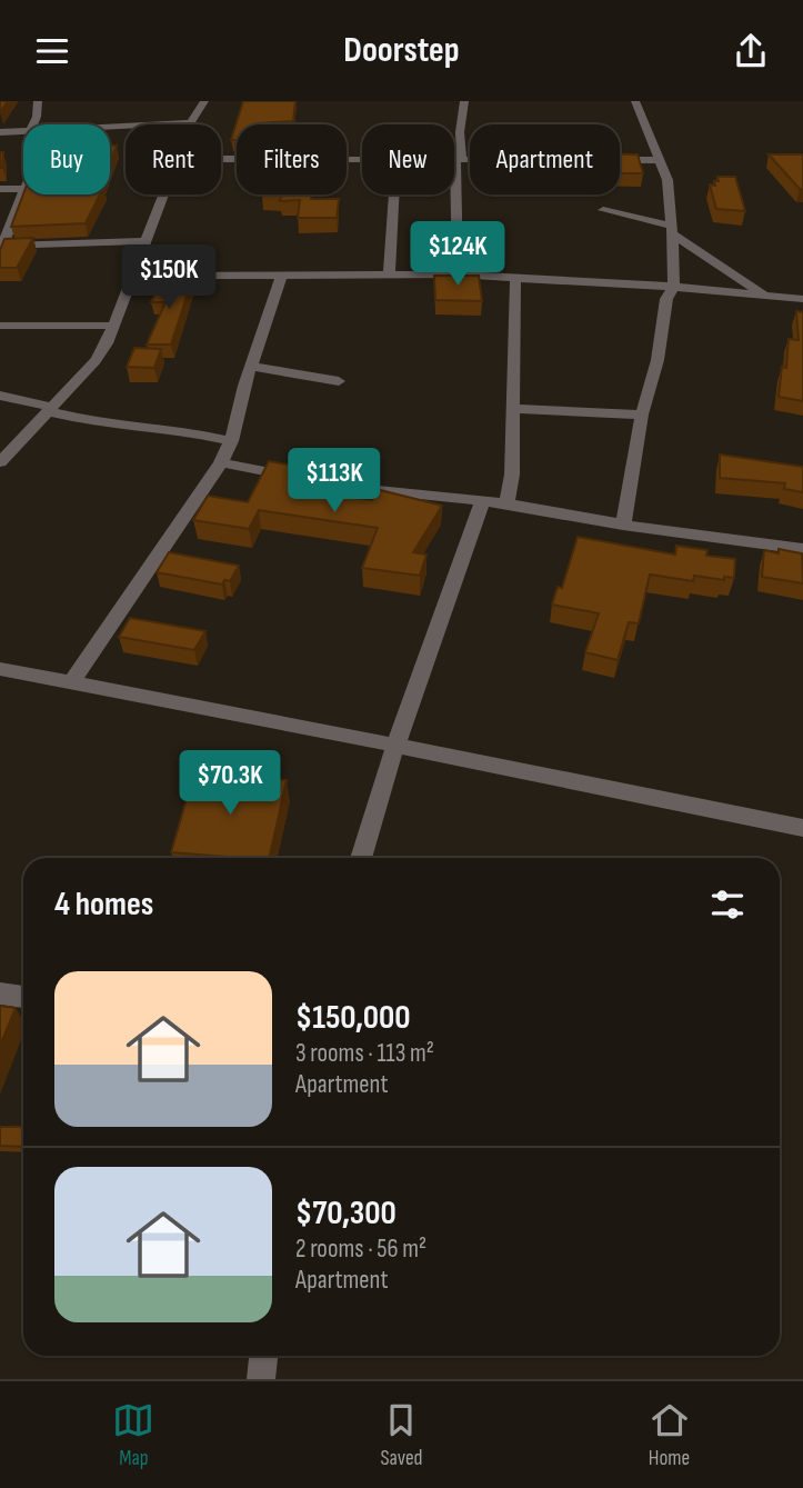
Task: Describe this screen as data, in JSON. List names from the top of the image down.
{
  "page": {
    "header": "Doorstep",
    "chip": [
      "Buy",
      "Rent",
      "Filters",
      "New",
      "Apartment"
    ],
    "price": [
      "$124K",
      "$150K",
      "$113K",
      "$70.3K"
    ],
    "heading": "4 homes",
    "list": [
      {
        "name": "$150,000",
        "note": "3 rooms · 113 m² · Apartment"
      },
      {
        "name": "$70,300",
        "note": "2 rooms · 56 m² · Apartment"
      }
    ],
    "tabs": ["Map", "Saved", "Home"]
  }
}
